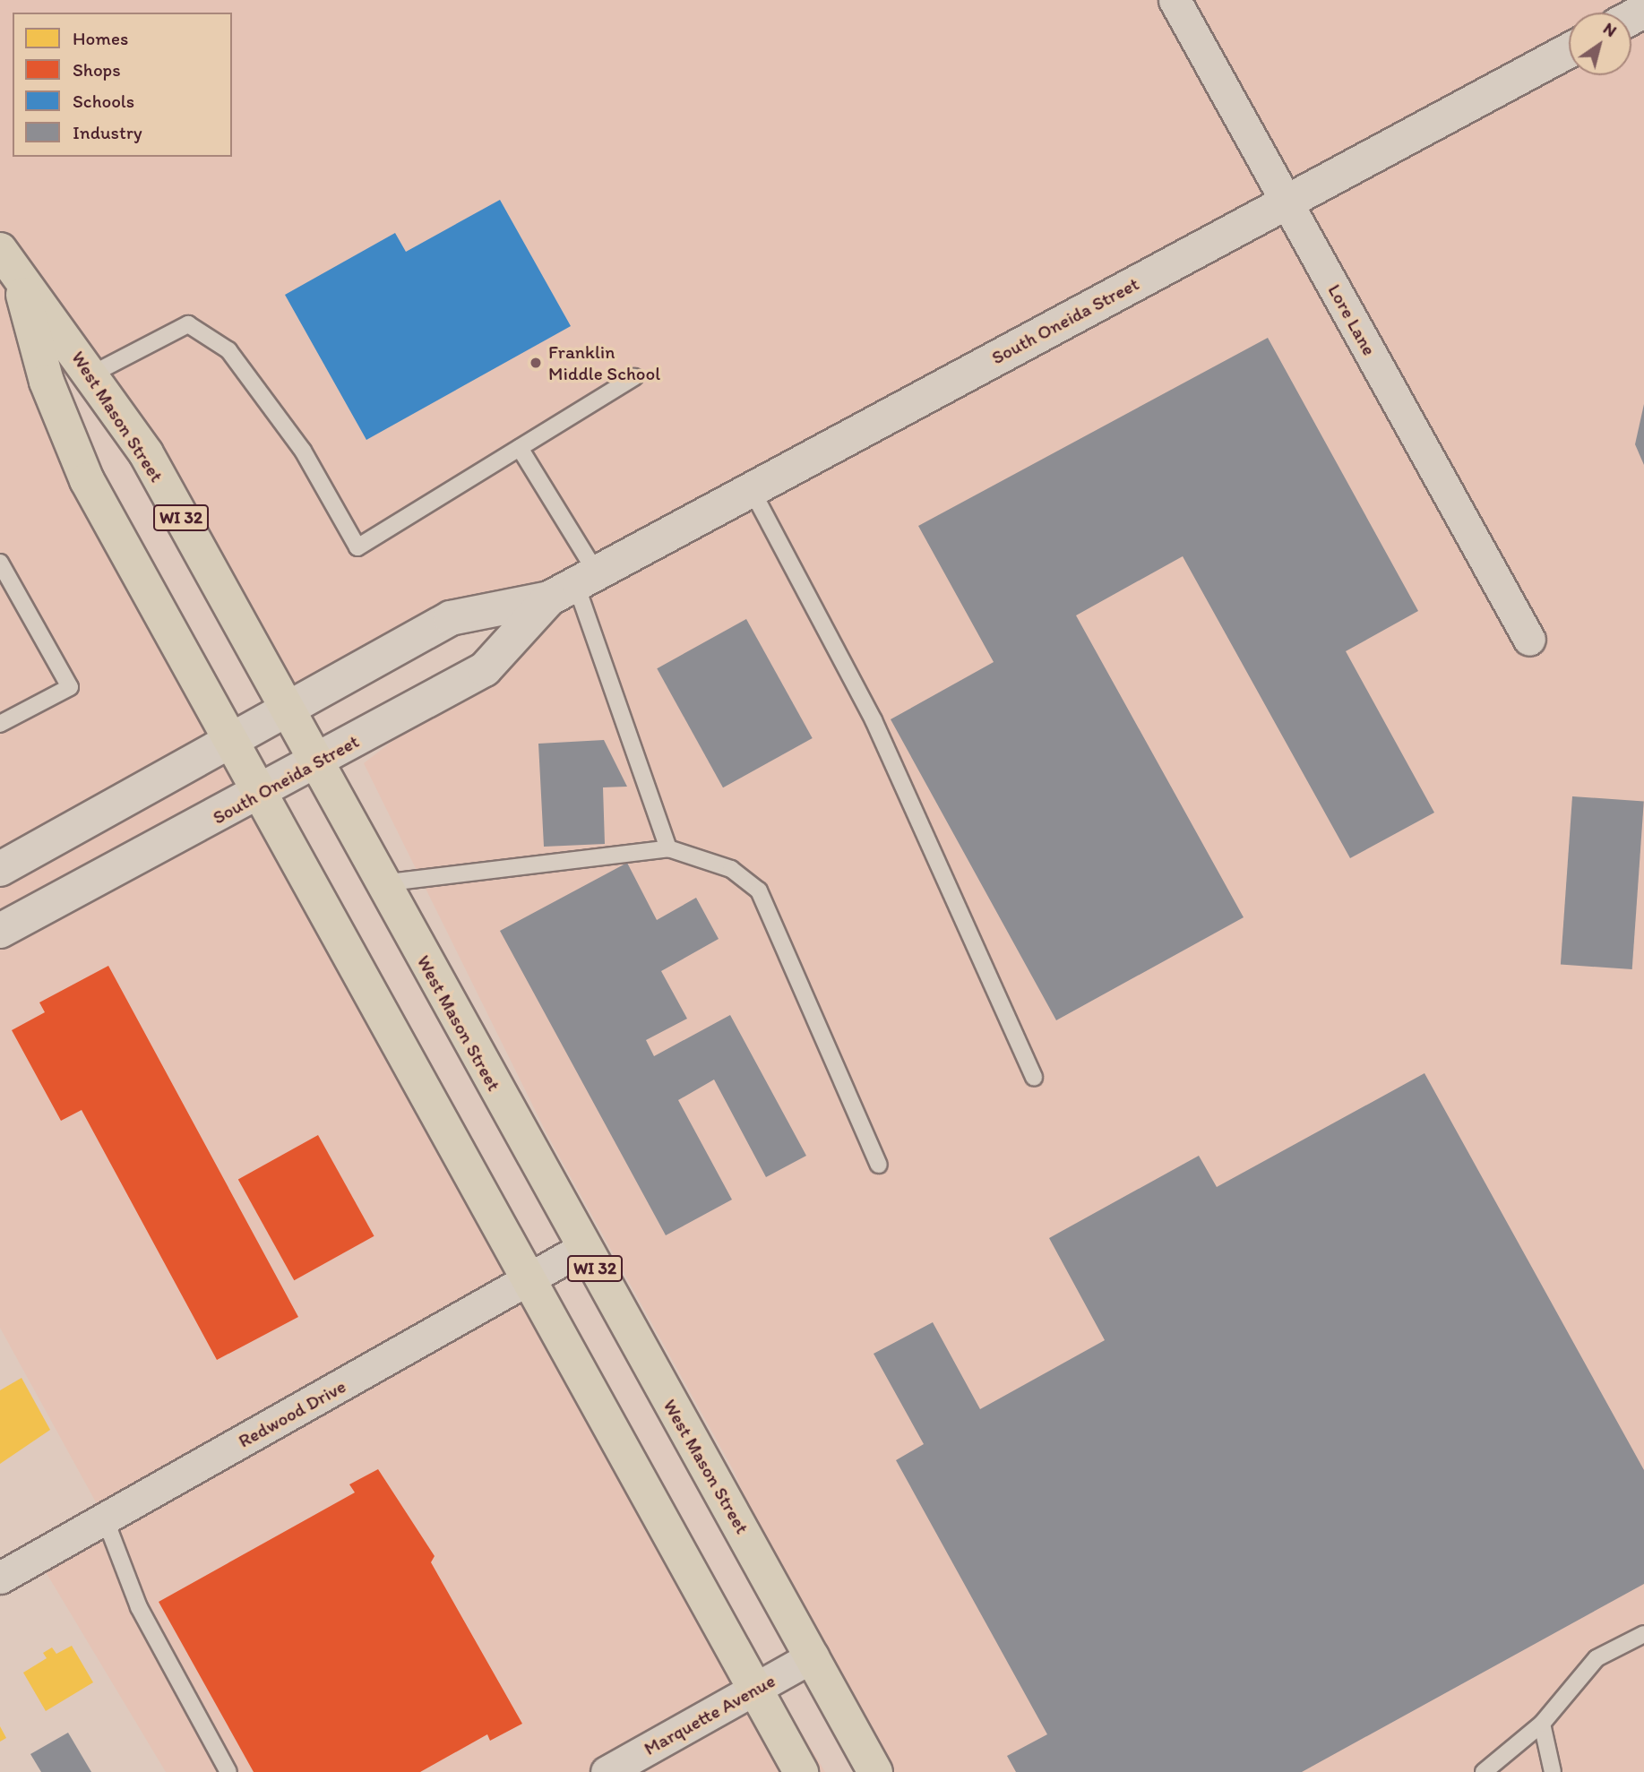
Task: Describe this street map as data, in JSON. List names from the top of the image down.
{
  "streets": {
    "main road": ["West Mason Street", "WI 32"],
    "street": [
      "Lore Lane",
      "South Oneida Street",
      "Redwood Drive",
      "Marquette Avenue"
    ]
  },
  "crossings": [
    ["Lore Lane", "South Oneida Street"],
    ["South Oneida Street", "West Mason Street"],
    ["West Mason Street", "Redwood Drive"],
    ["West Mason Street", "Marquette Avenue"]
  ],
  "places": ["Franklin Middle School"],
  "legend": [
    "Homes",
    "Shops",
    "Schools",
    "Industry"
  ],
  "north": "top right"
}
